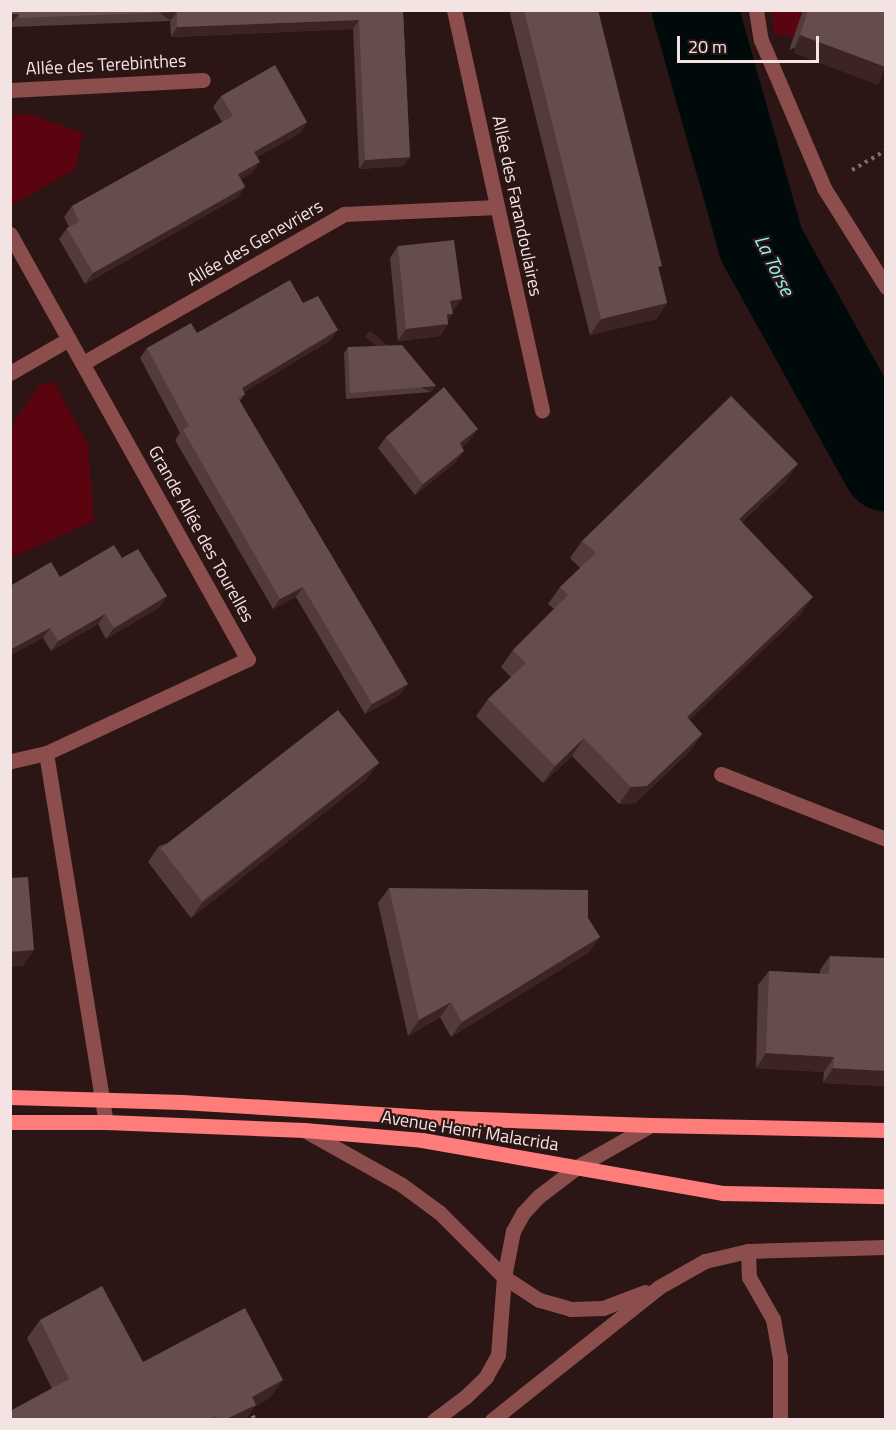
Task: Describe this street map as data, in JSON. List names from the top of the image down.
{
  "streets": {
    "main road": ["Avenue Henri Malacrida"],
    "street": [
      "Allée des Terebinthes",
      "Allée des Farandoulaires",
      "Allée des Genevriers",
      "Grande Allée des Tourelles"
    ]
  },
  "crossings": [
    ["Allée des Farandoulaires", "Allée des Genevriers"],
    ["Allée des Genevriers", "Grande Allée des Tourelles"]
  ],
  "water": ["La Torse"],
  "scale_bar": "20 m"
}
